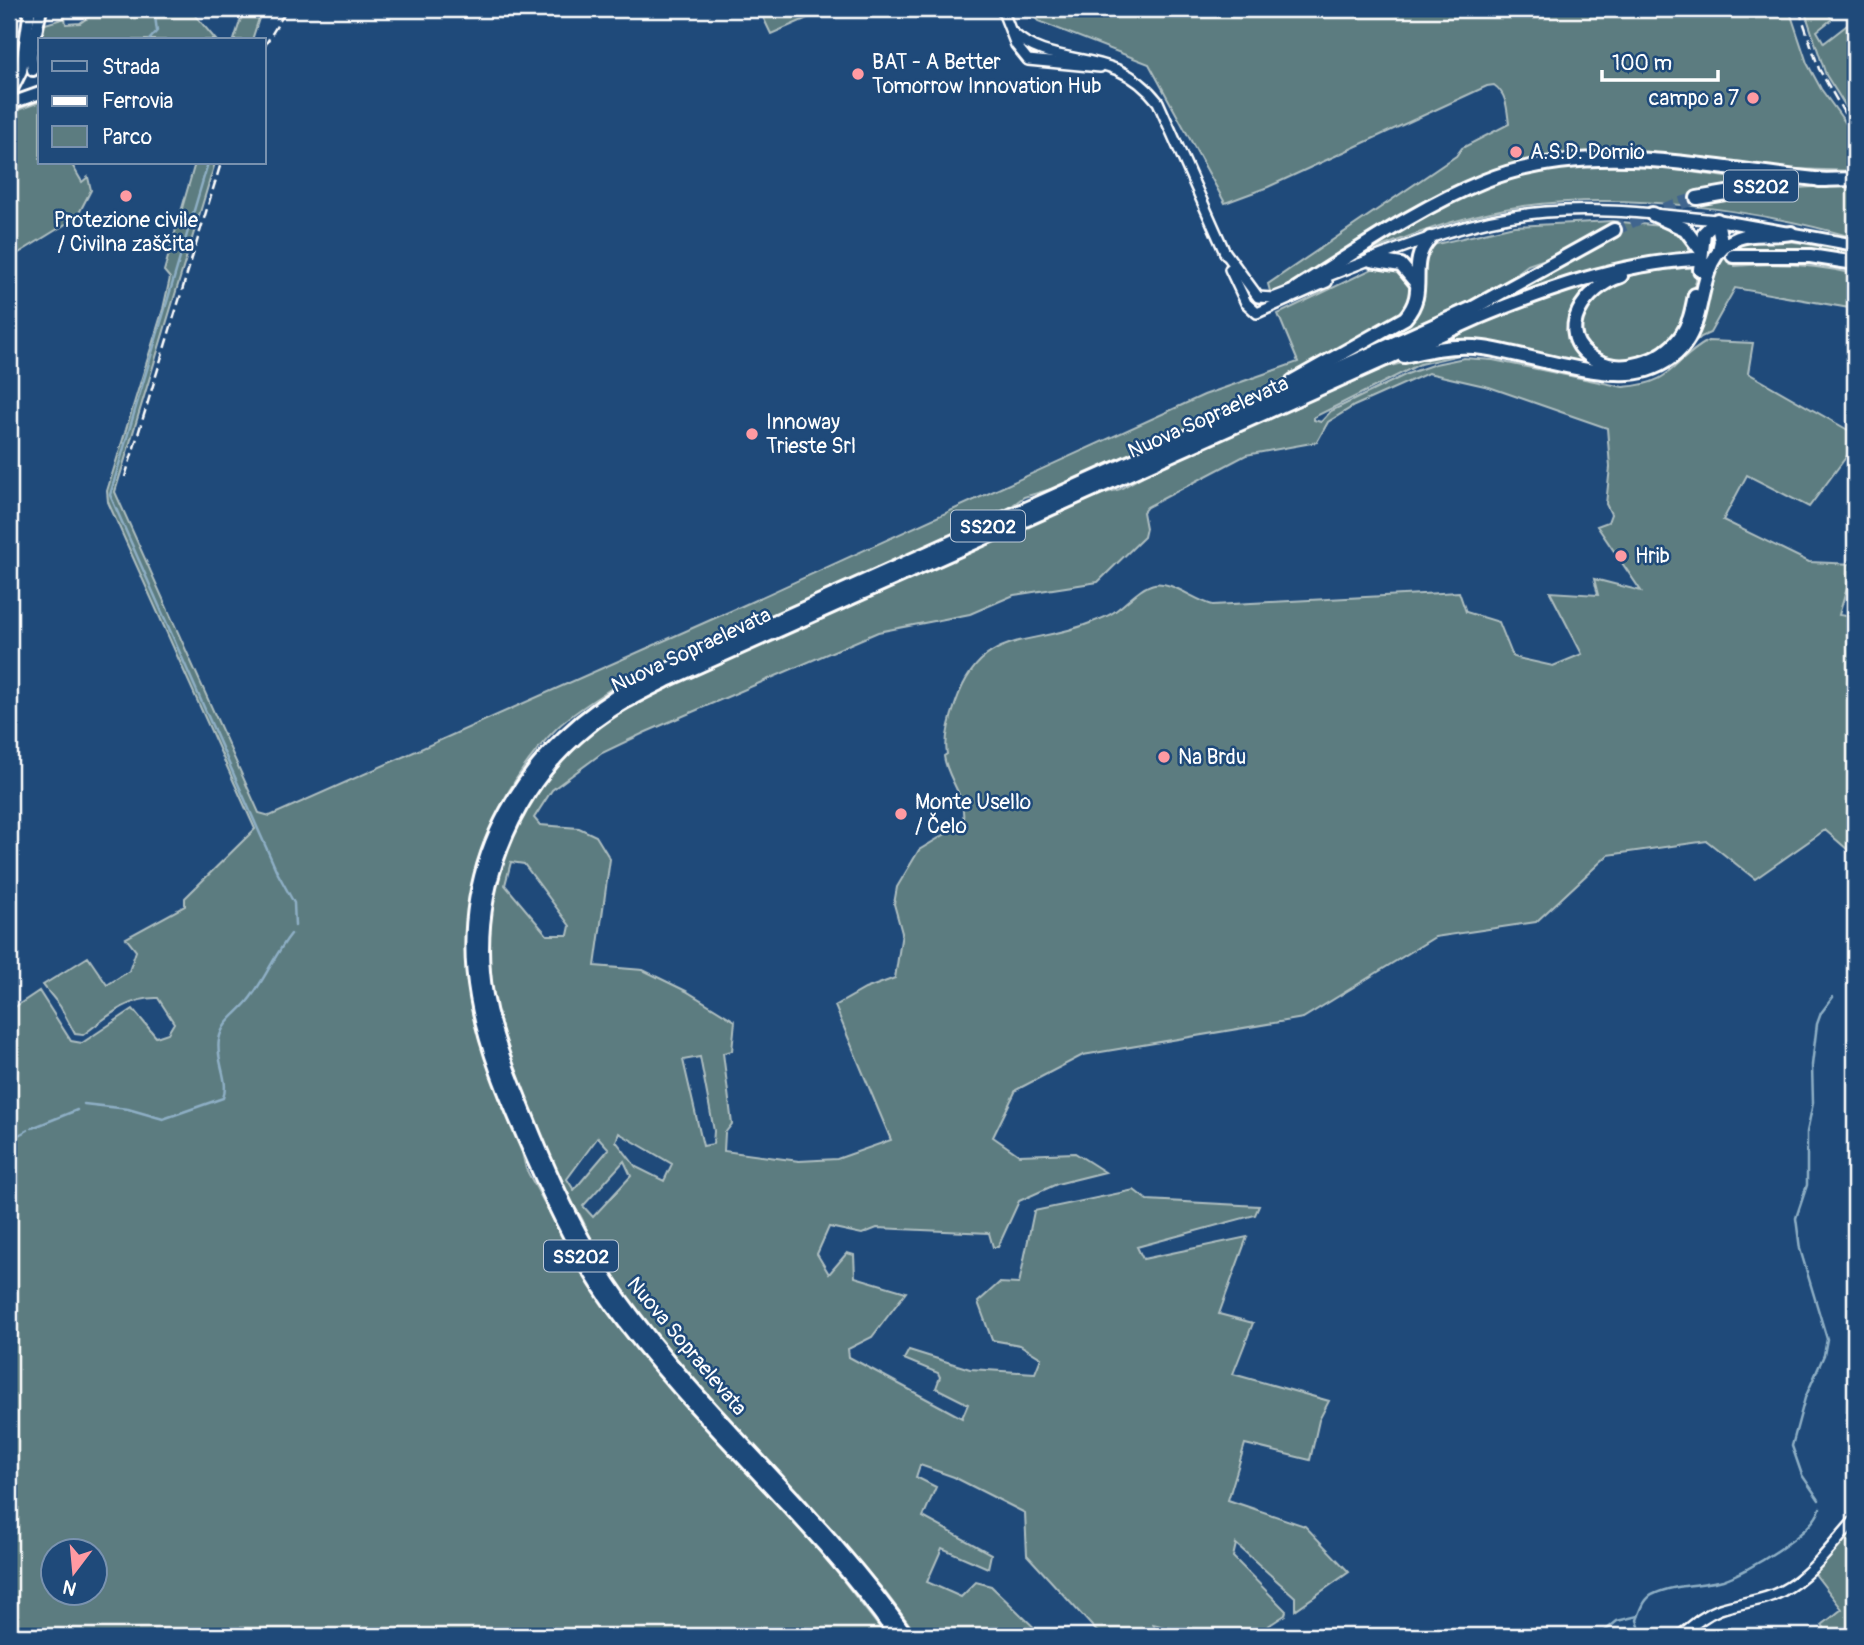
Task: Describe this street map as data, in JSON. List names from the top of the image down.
{
  "streets": {
    "highway": ["SS202", "Nuova Sopraelevata"]
  },
  "places": [
    "BAT - A Better Tomorrow Innovation Hub",
    "campo a 7",
    "A.S.D. Domio",
    "Protezione civile / Civilna zaščita",
    "Innoway Trieste Srl",
    "Hrib",
    "Na Brdu",
    "Monte Usello / Čelo"
  ],
  "legend": ["Strada", "Ferrovia", "Parco"],
  "scale_bar": "100 m",
  "north": "bottom"
}
